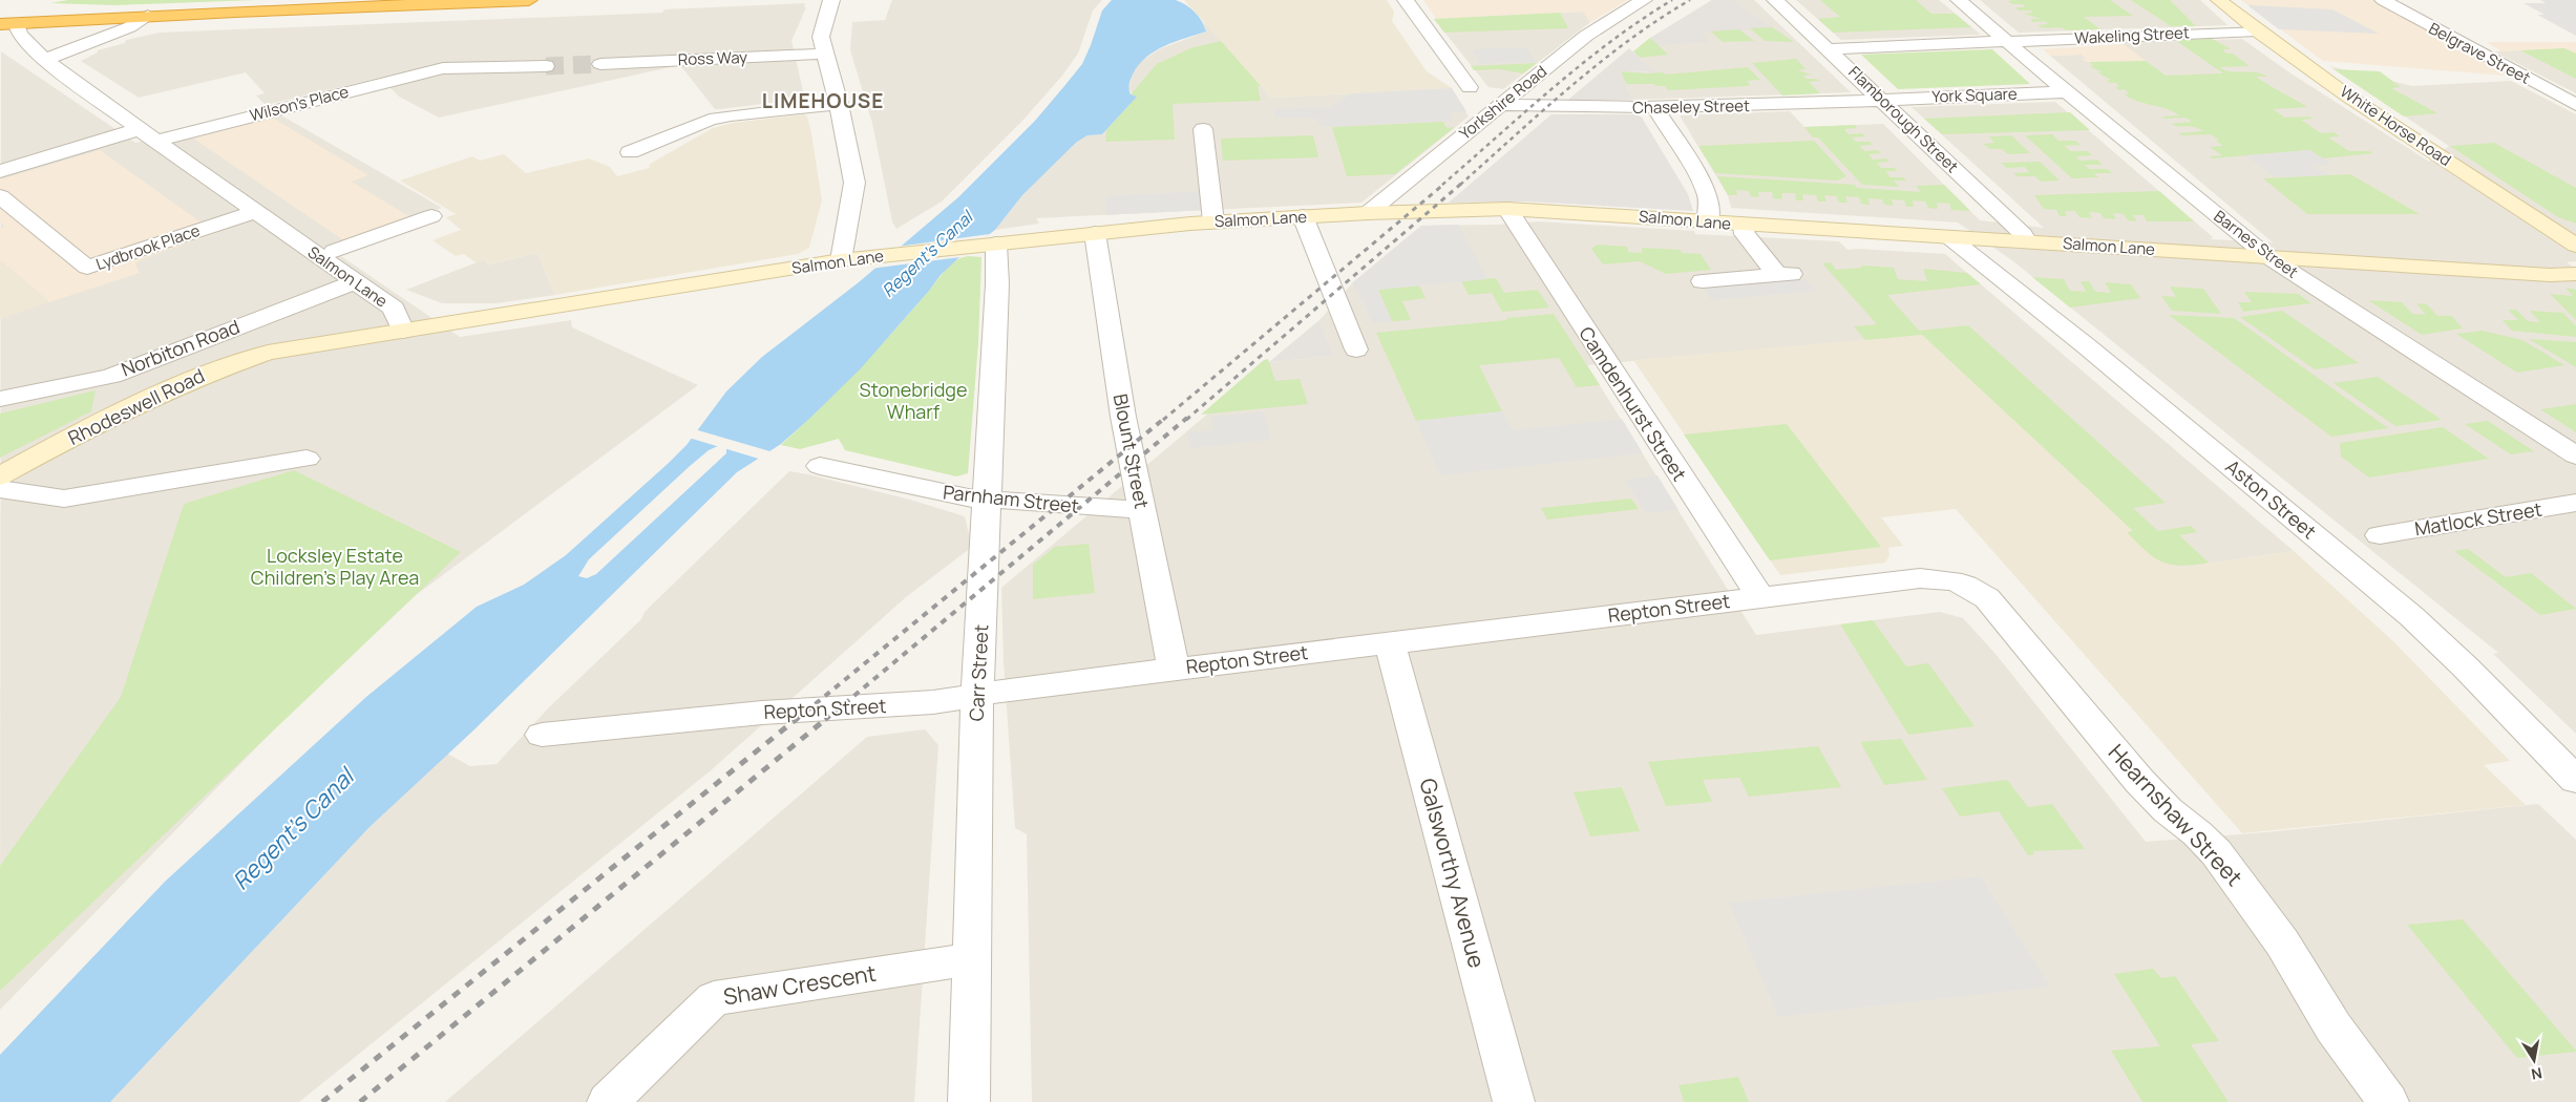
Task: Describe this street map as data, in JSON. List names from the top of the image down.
{
  "streets": {
    "street": [
      "Wakeling Street",
      "Belgrave Street",
      "Ross Way",
      "York Square",
      "Yorkshire Road",
      "Wilson's Place",
      "Chaseley Street",
      "Flamborough Street",
      "White Horse Road",
      "Salmon Lane",
      "Barnes Street",
      "Lydbrook Place",
      "Norbiton Road",
      "Camdenhurst Street",
      "Rhodeswell Road",
      "Blount Street",
      "Parnham Street",
      "Aston Street",
      "Matlock Street",
      "Repton Street",
      "Carr Street",
      "Hearnshaw Street",
      "Galsworthy Avenue",
      "Shaw Crescent"
    ]
  },
  "crossings": [
    ["Wakeling Street", "White Horse Road"],
    ["Wakeling Street", "Barnes Street"],
    ["York Square", "Chaseley Street"],
    ["York Square", "Flamborough Street"],
    ["York Square", "Barnes Street"],
    ["Yorkshire Road", "Chaseley Street"],
    ["Yorkshire Road", "Salmon Lane"],
    ["Wilson's Place", "Salmon Lane"],
    ["Chaseley Street", "Flamborough Street"],
    ["Flamborough Street", "Salmon Lane"],
    ["Salmon Lane", "Barnes Street"],
    ["Salmon Lane", "Lydbrook Place"],
    ["Salmon Lane", "Norbiton Road"],
    ["Salmon Lane", "Camdenhurst Street"],
    ["Salmon Lane", "Rhodeswell Road"],
    ["Salmon Lane", "Blount Street"],
    ["Salmon Lane", "Aston Street"],
    ["Salmon Lane", "Carr Street"],
    ["Camdenhurst Street", "Repton Street"],
    ["Blount Street", "Parnham Street"],
    ["Blount Street", "Repton Street"],
    ["Parnham Street", "Carr Street"],
    ["Repton Street", "Carr Street"],
    ["Repton Street", "Hearnshaw Street"],
    ["Repton Street", "Galsworthy Avenue"],
    ["Carr Street", "Shaw Crescent"]
  ],
  "districts": ["LIMEHOUSE"],
  "water": ["Regent's Canal"],
  "parks": ["Stonebridge Wharf", "Locksley Estate Children's Play Area"],
  "north": "bottom"
}
